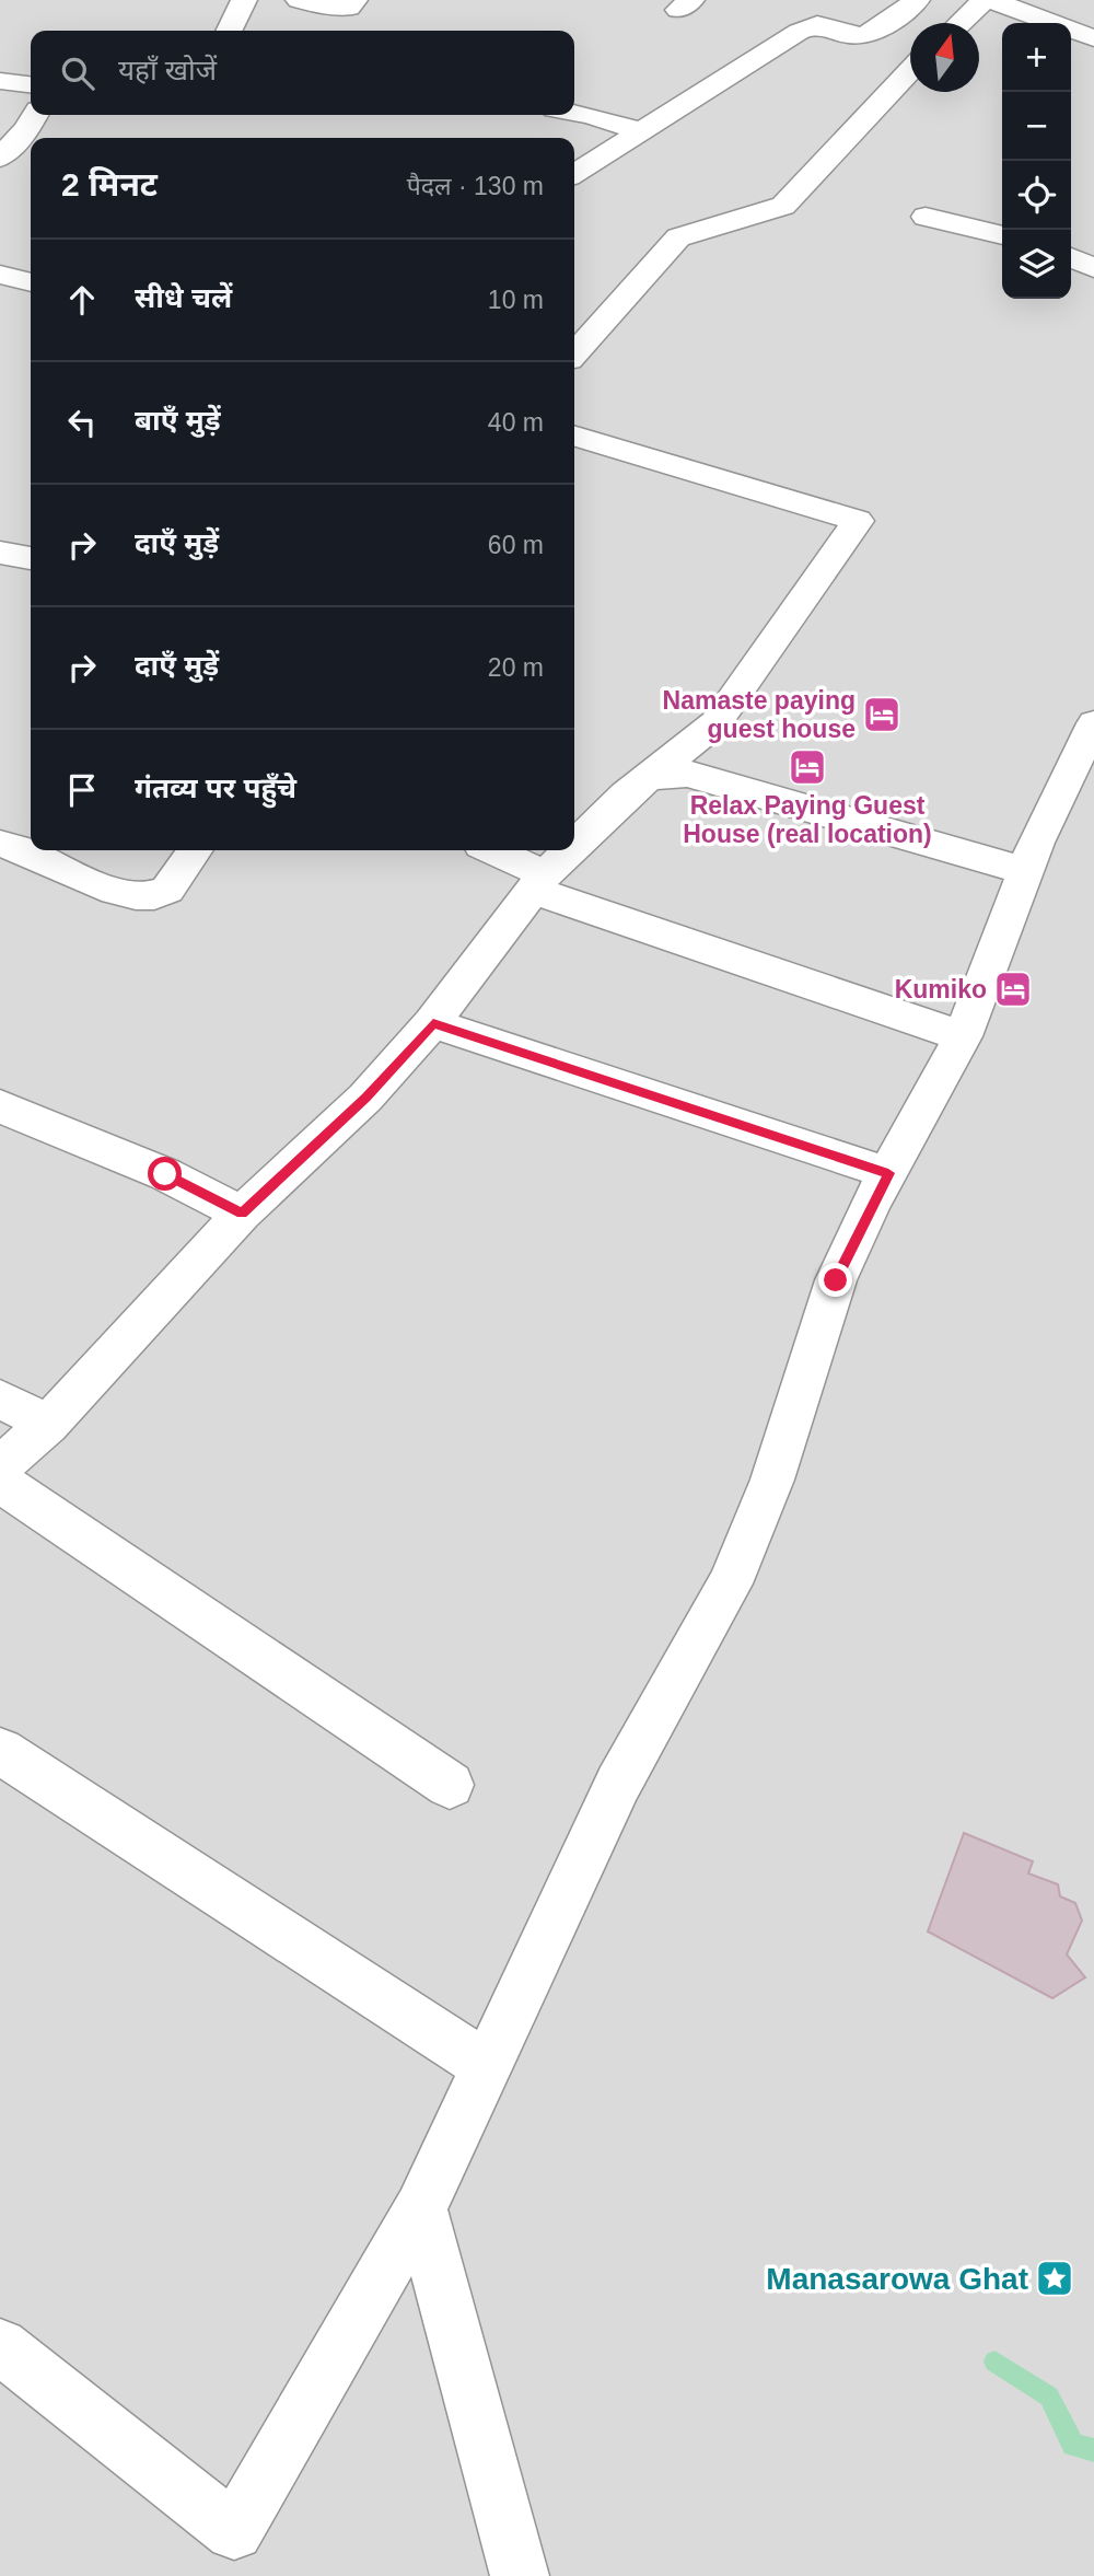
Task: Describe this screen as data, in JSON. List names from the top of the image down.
{
  "places": {
    "hotel": ["Namaste paying guest house", "Relax Paying Guest House (real location)", "Kumiko"],
    "place": ["Manasarowa Ghat"]
  },
  "north": "top",
  "page": {
    "map_buttons": ["+", "−"],
    "search": "यहाँ खोजें",
    "heading": ["2 मिनट", "पैदल · 130 m"],
    "list": [
      ["सीधे चलें", "10 m"],
      ["बाएँ मुड़ें", "40 m"],
      ["दाएँ मुड़ें", "60 m"],
      ["दाएँ मुड़ें", "20 m"],
      "गंतव्य पर पहुँचे"
    ]
  }
}
